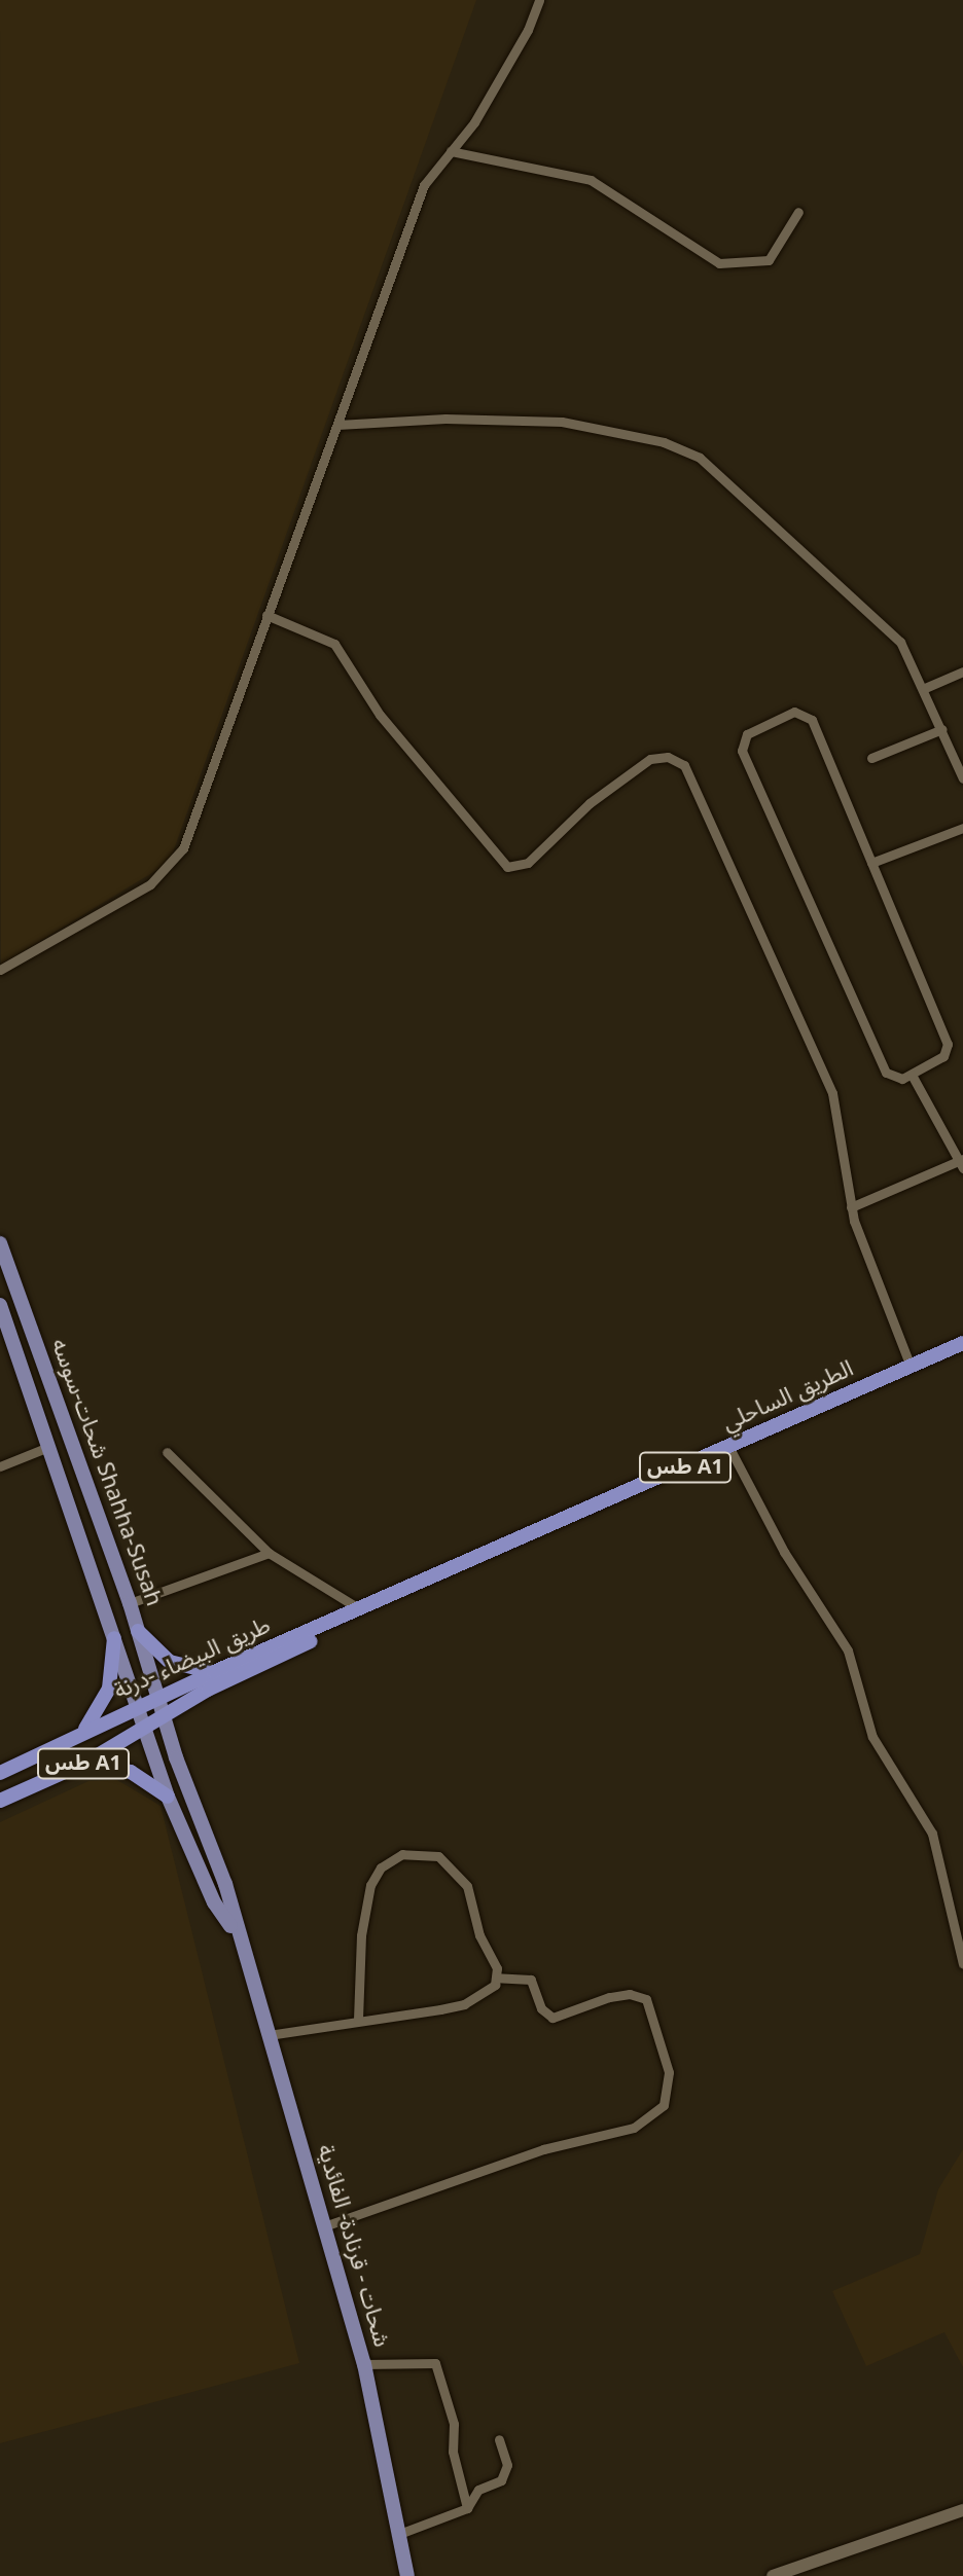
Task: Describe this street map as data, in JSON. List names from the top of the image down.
{
  "streets": {
    "highway": ["الطريق الساحلي", "طس A1", "طريق البيضاء -درنة"],
    "main road": ["شحات-سوسه Shahha-Susah", "شحات - قرنادة- الفائدية"]
  },
  "crossings": [
    ["الطريق الساحلي", "طريق البيضاء -درنة"],
    ["شحات-سوسه Shahha-Susah", "طريق البيضاء -درنة"],
    ["شحات-سوسه Shahha-Susah", "شحات - قرنادة- الفائدية"]
  ]
}
